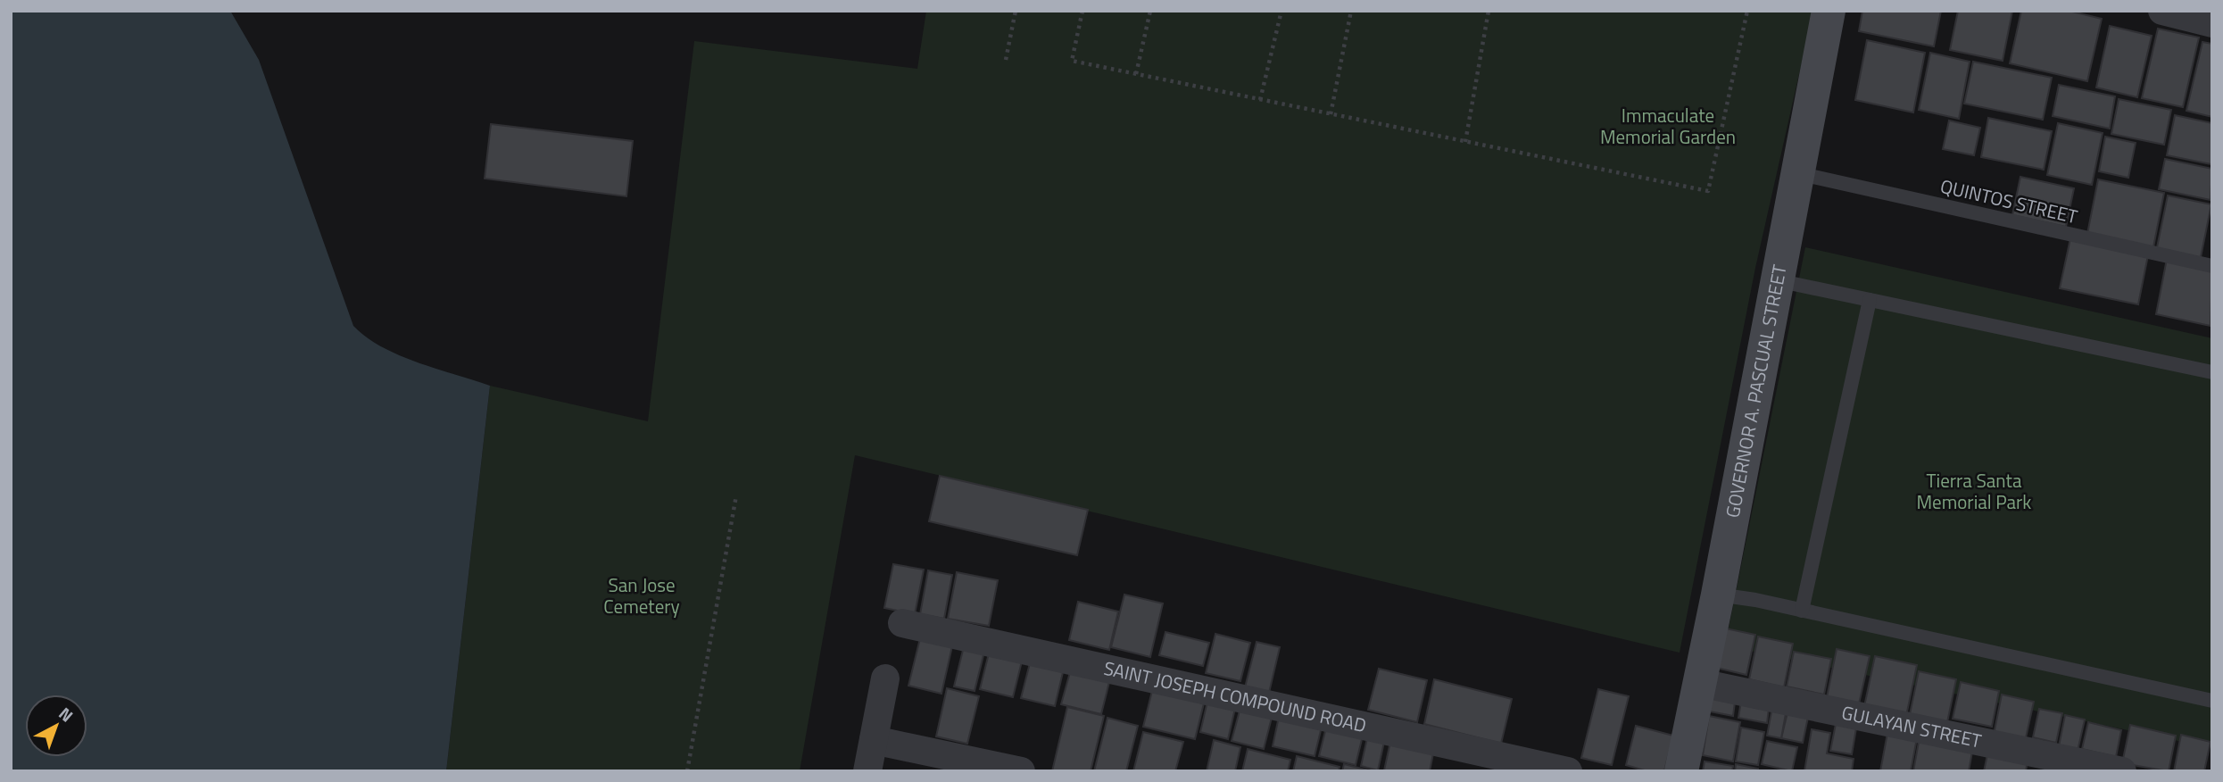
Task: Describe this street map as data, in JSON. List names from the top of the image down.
{
  "streets": {
    "main road": ["GOVERNOR A. PASCUAL STREET"],
    "street": ["SAINT JOSEPH COMPOUND ROAD", "GULAYAN STREET"],
    "lane": ["QUINTOS STREET"]
  },
  "crossings": [
    ["QUINTOS STREET", "GOVERNOR A. PASCUAL STREET"],
    ["GOVERNOR A. PASCUAL STREET", "GULAYAN STREET"]
  ],
  "parks": ["Immaculate Memorial Garden", "Tierra Santa Memorial Park", "San Jose Cemetery"],
  "north": "top right"
}
